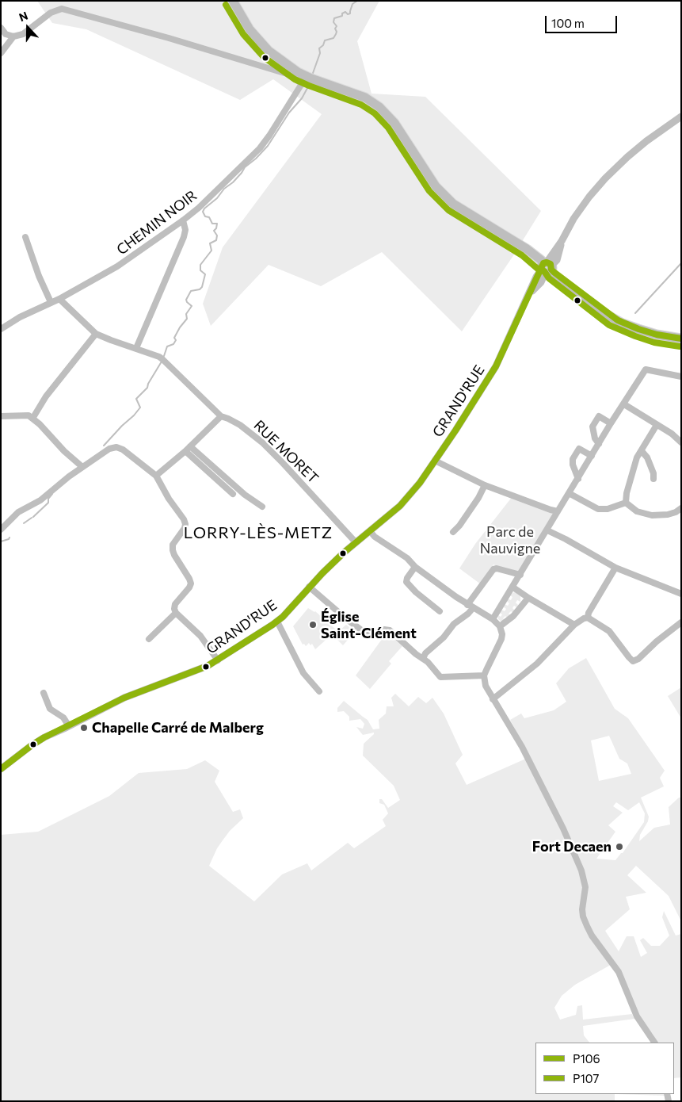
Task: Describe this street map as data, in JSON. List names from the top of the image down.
{
  "streets": {
    "street": ["CHEMIN NOIR", "GRAND'RUE", "RUE MORET"]
  },
  "crossings": [
    ["CHEMIN NOIR", "RUE MORET"],
    ["GRAND'RUE", "RUE MORET"]
  ],
  "districts": ["LORRY-LÈS-METZ"],
  "parks": ["Parc de Nauvigne"],
  "places": ["Église Saint-Clément", "Chapelle Carré de Malberg", "Fort Decaen"],
  "lines": ["transit line P107", "transit line P106"],
  "legend": ["P106", "P107"],
  "scale_bar": "100 m",
  "north": "top"
}
